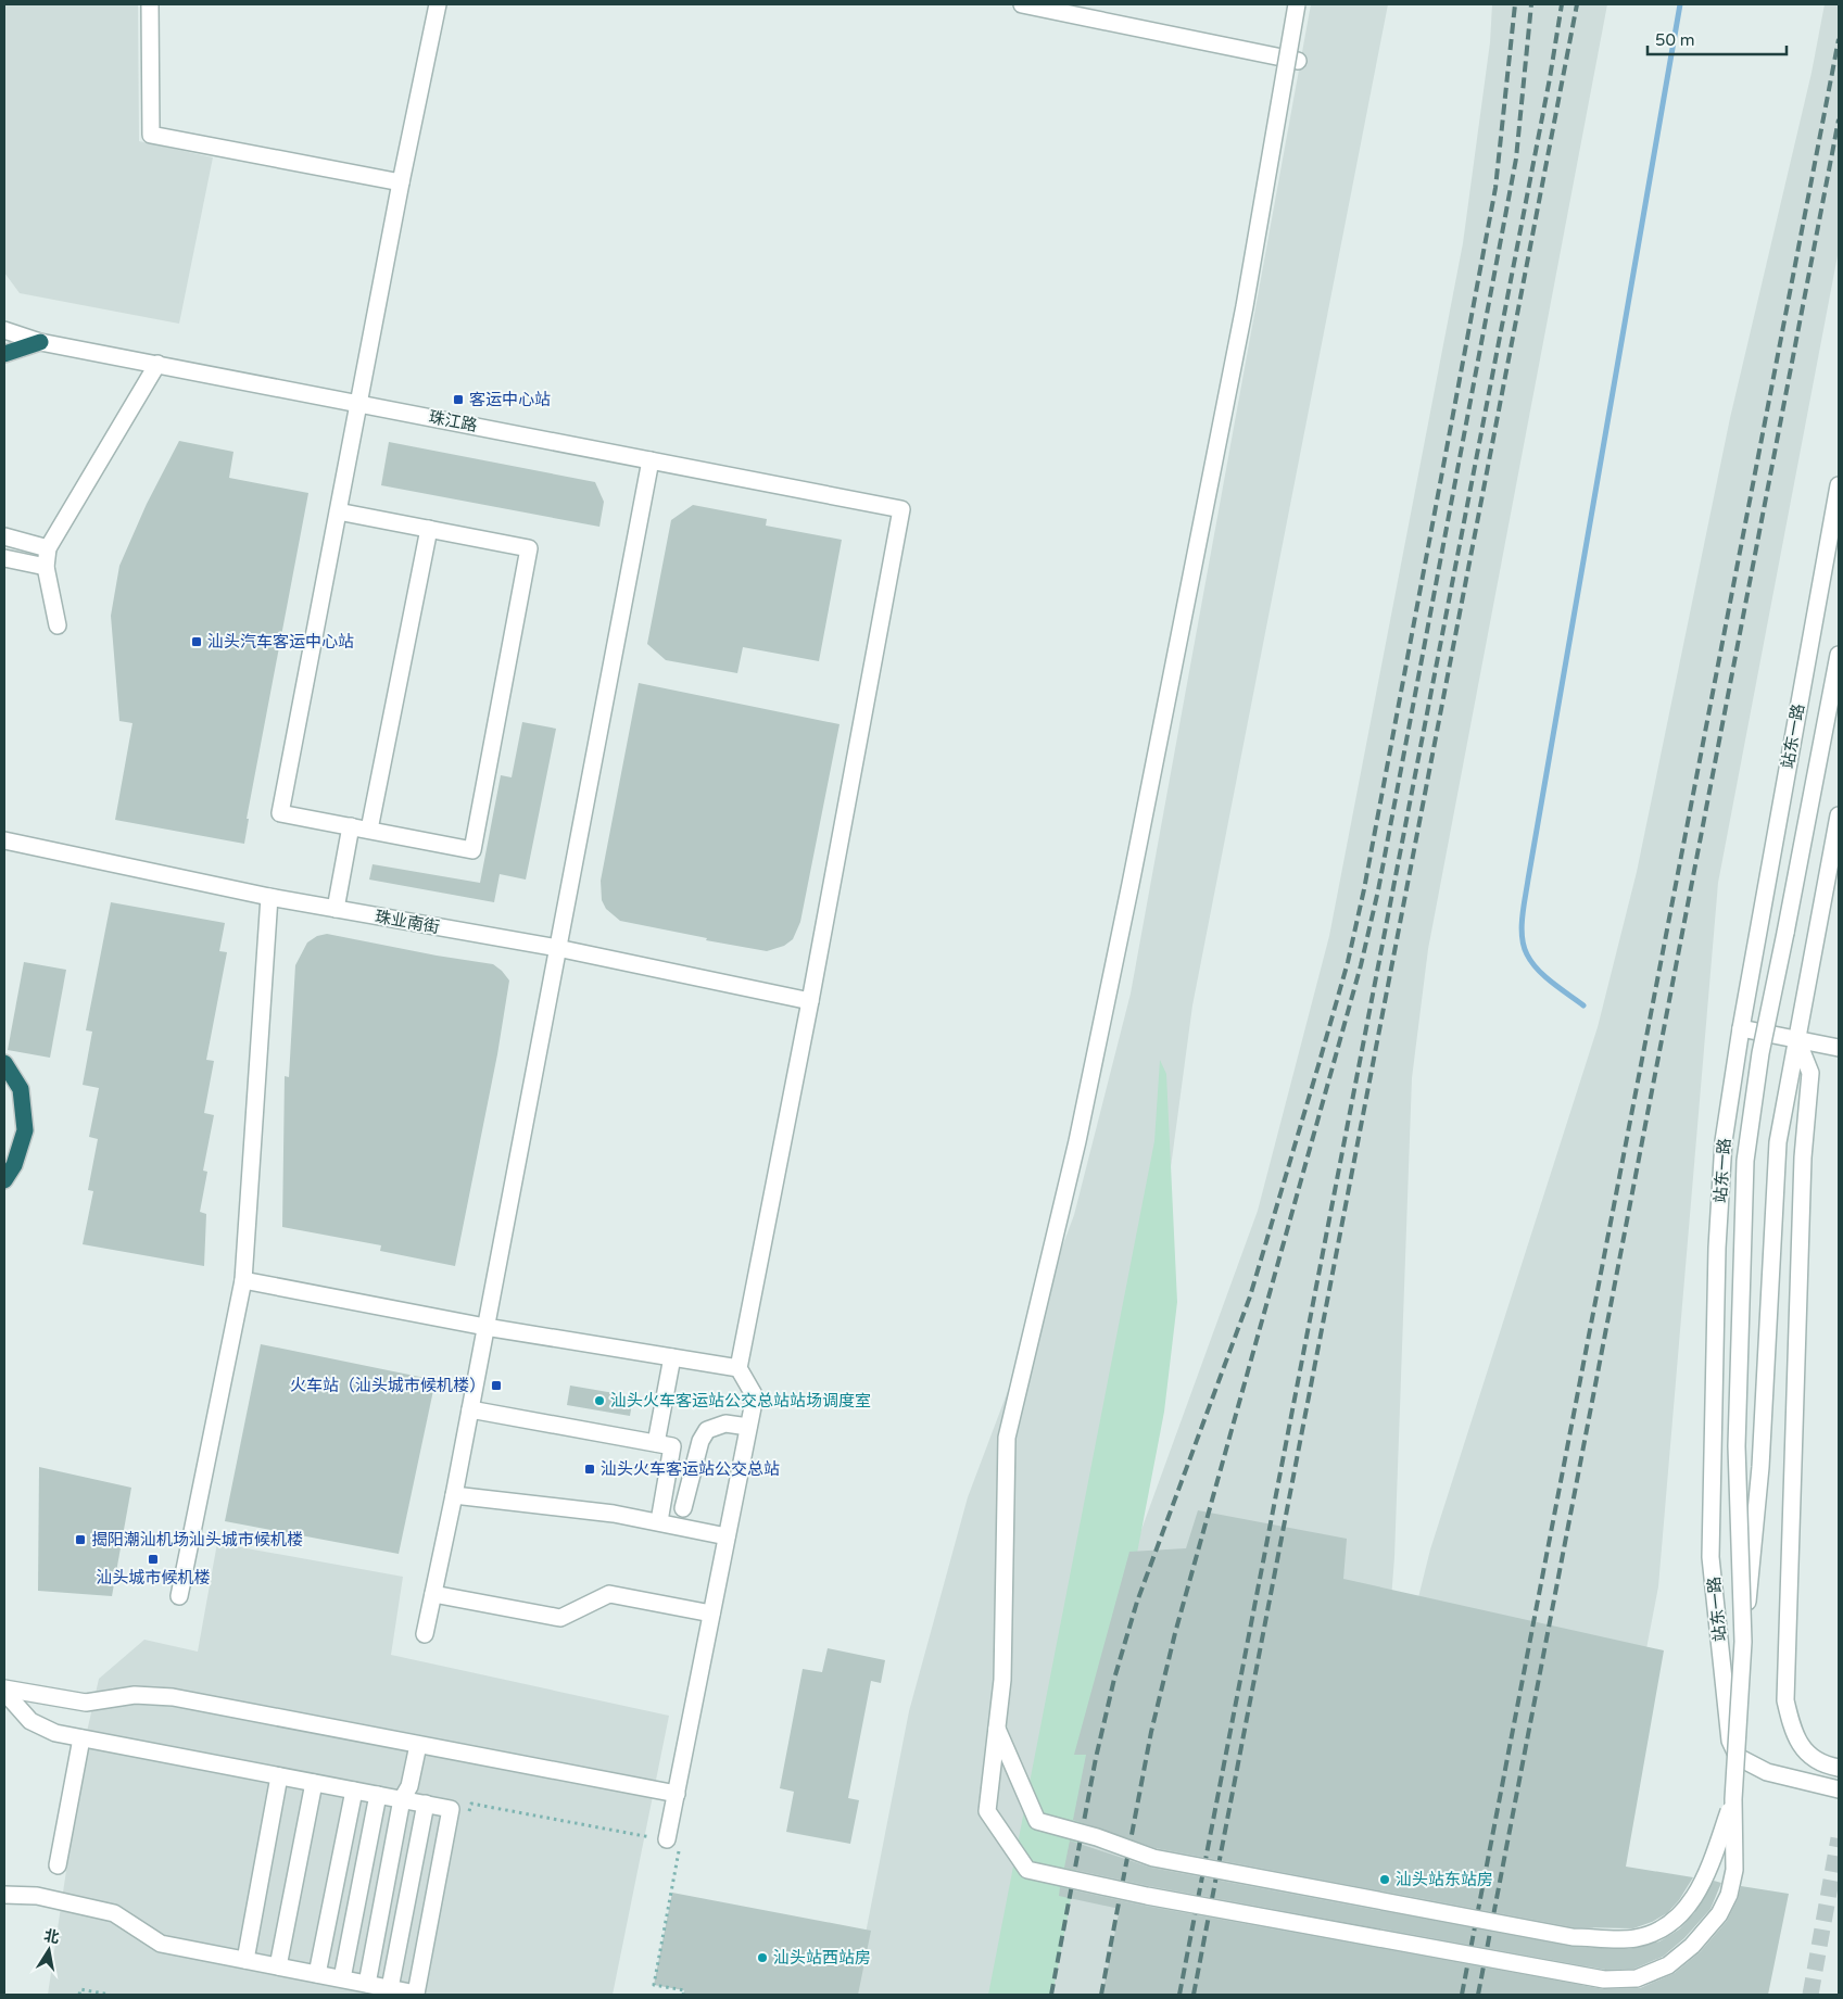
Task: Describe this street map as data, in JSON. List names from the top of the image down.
{
  "streets": {
    "street": ["珠江路", "站东一路", "珠业南街"]
  },
  "crossings": [
    ["珠江路", "珠业南街"]
  ],
  "places": {
    "transit": [
      "客运中心站",
      "汕头汽车客运中心站",
      "火车站（汕头城市候机楼）",
      "汕头火车客运站公交总站",
      "揭阳潮汕机场汕头城市候机楼",
      "汕头城市候机楼"
    ],
    "other": ["汕头火车客运站公交总站站场调度室", "汕头站东站房", "汕头站西站房"]
  },
  "scale_bar": "50 m",
  "north": "top"
}
